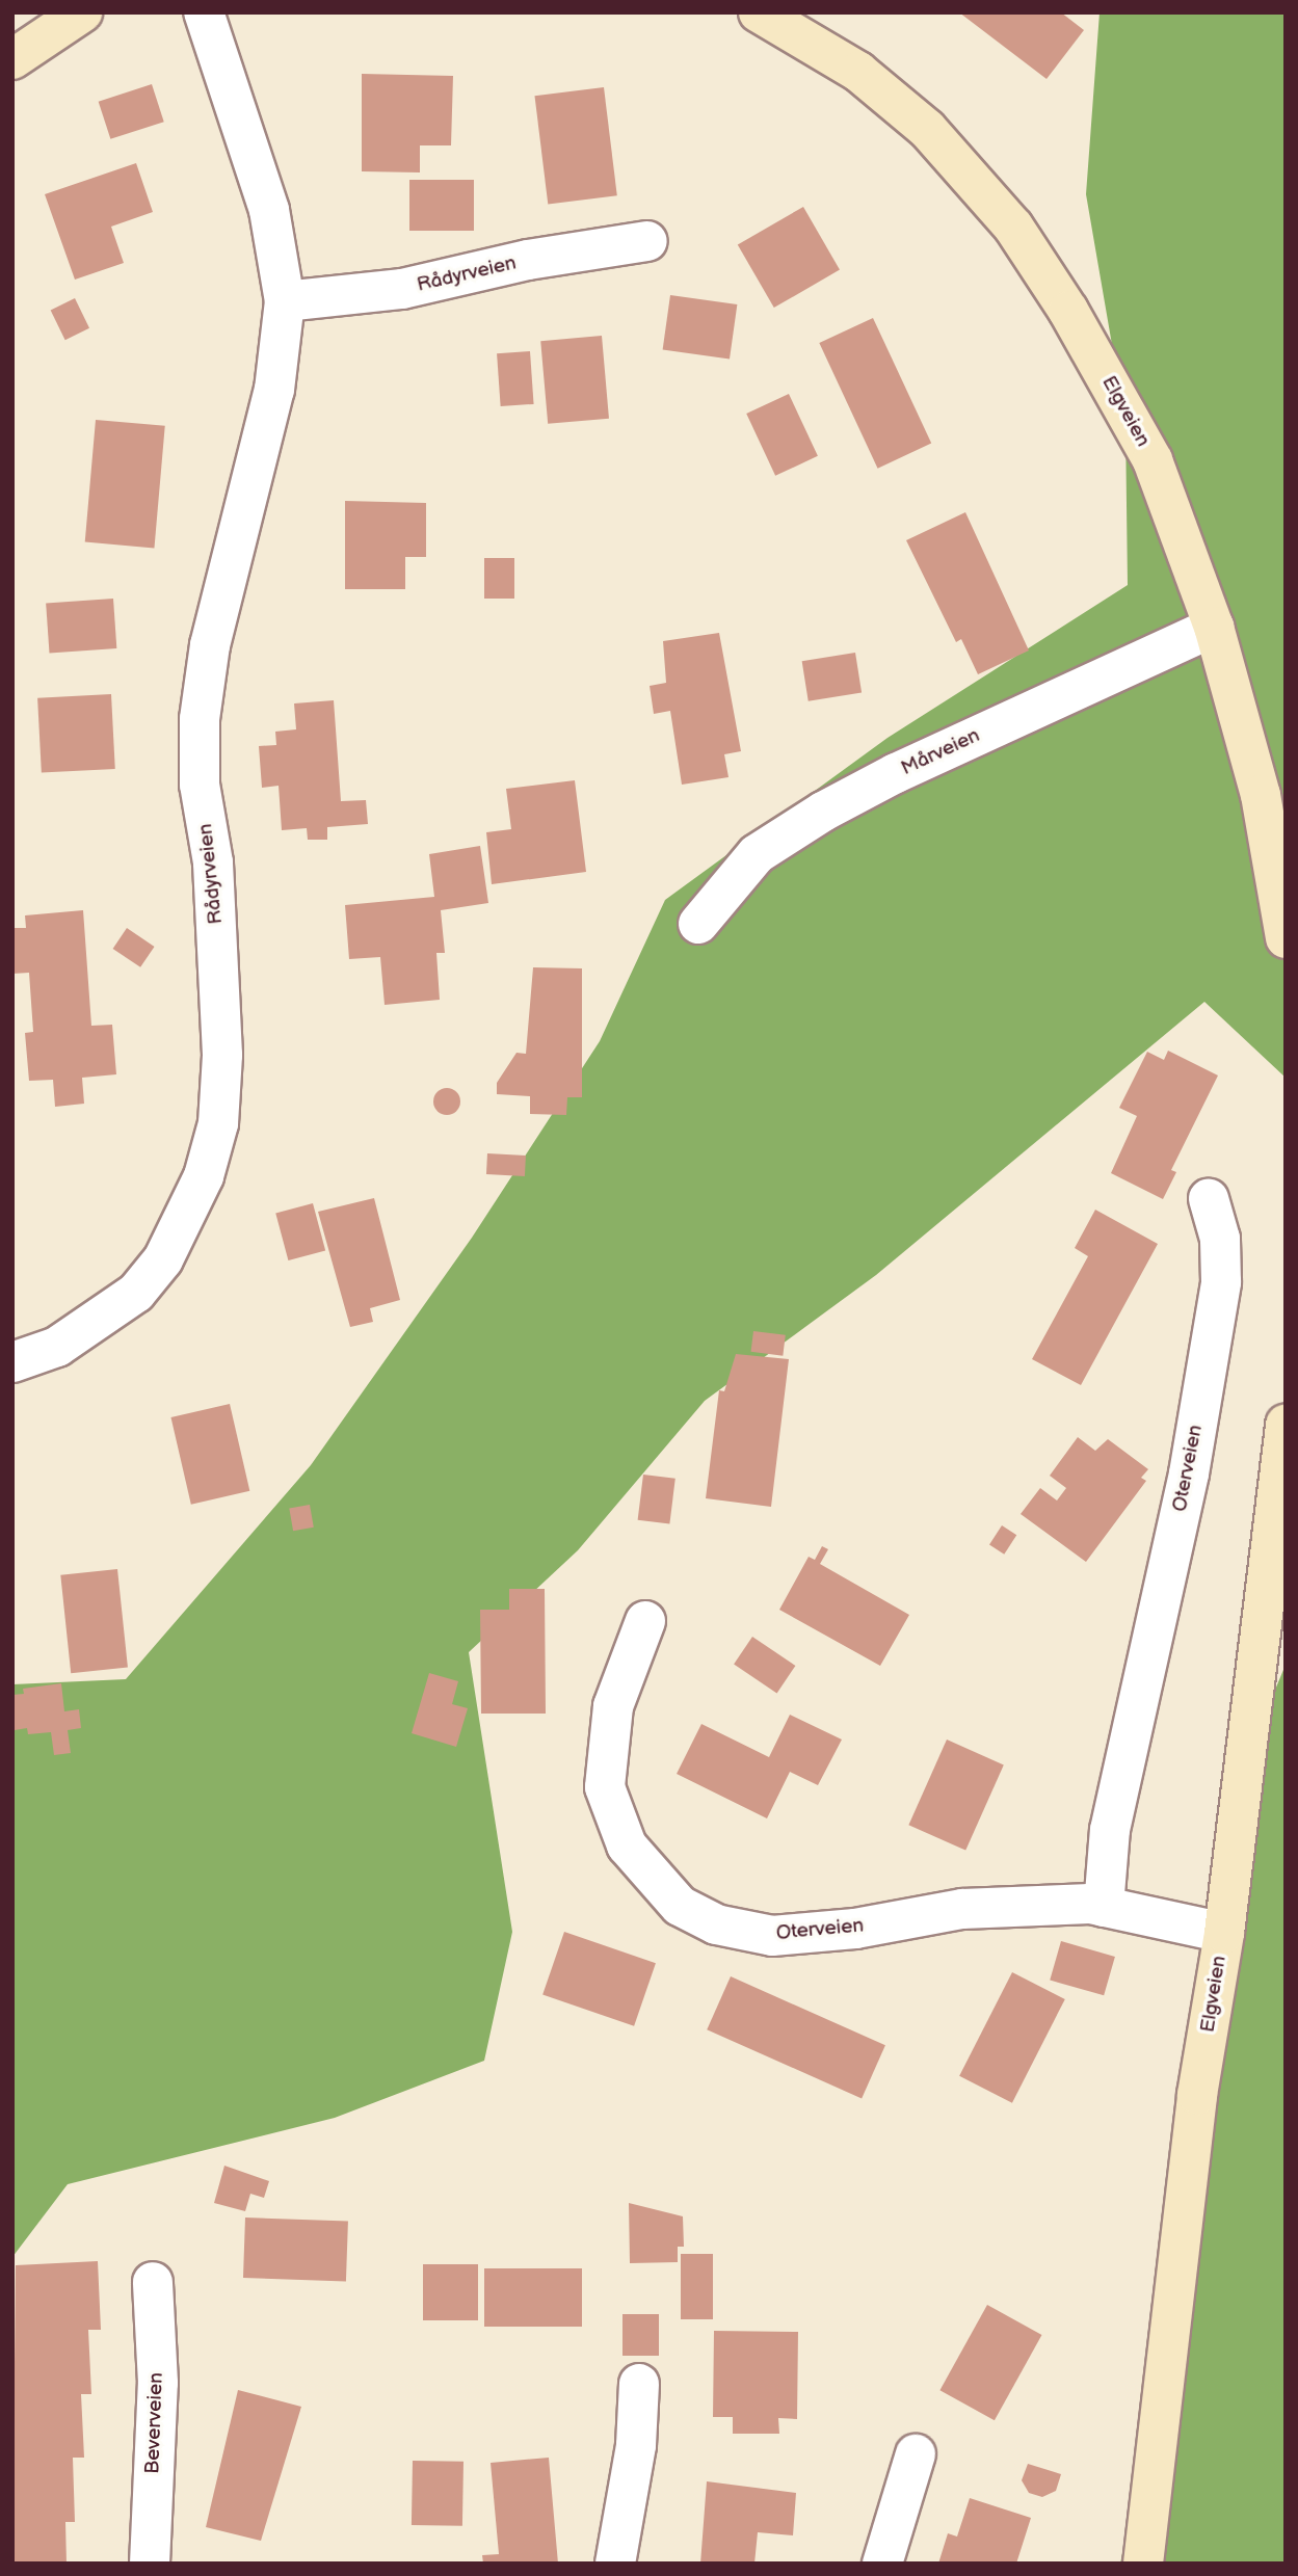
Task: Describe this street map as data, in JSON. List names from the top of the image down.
{
  "streets": {
    "main road": ["Elgveien"],
    "street": [
      "Rådyrveien",
      "Mårveien",
      "Oterveien",
      "Beverveien"
    ]
  },
  "crossings": [
    ["Elgveien", "Mårveien"],
    ["Elgveien", "Oterveien"]
  ]
}
